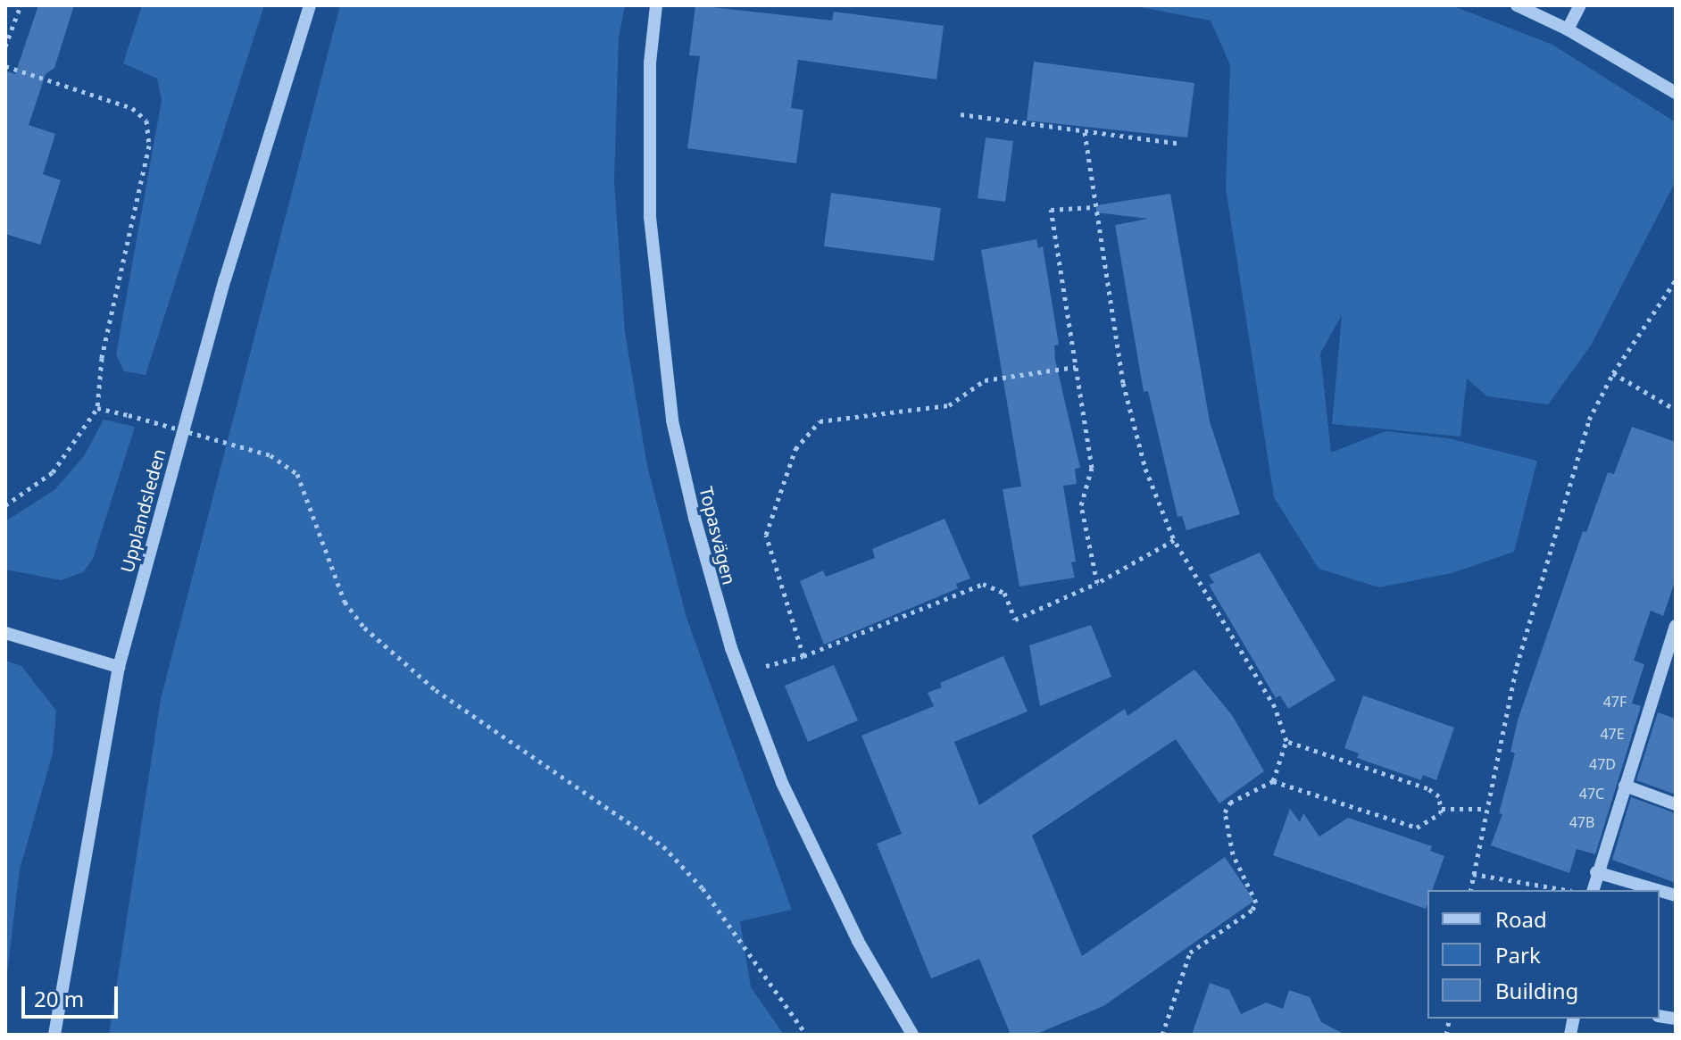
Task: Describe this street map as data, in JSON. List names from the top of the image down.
{
  "streets": {
    "street": ["Upplandsleden", "Topasvägen"]
  },
  "house_numbers": [
    "47F",
    "47E",
    "47D",
    "47C",
    "47B"
  ],
  "legend": ["Road", "Park", "Building"],
  "scale_bar": "20 m"
}
